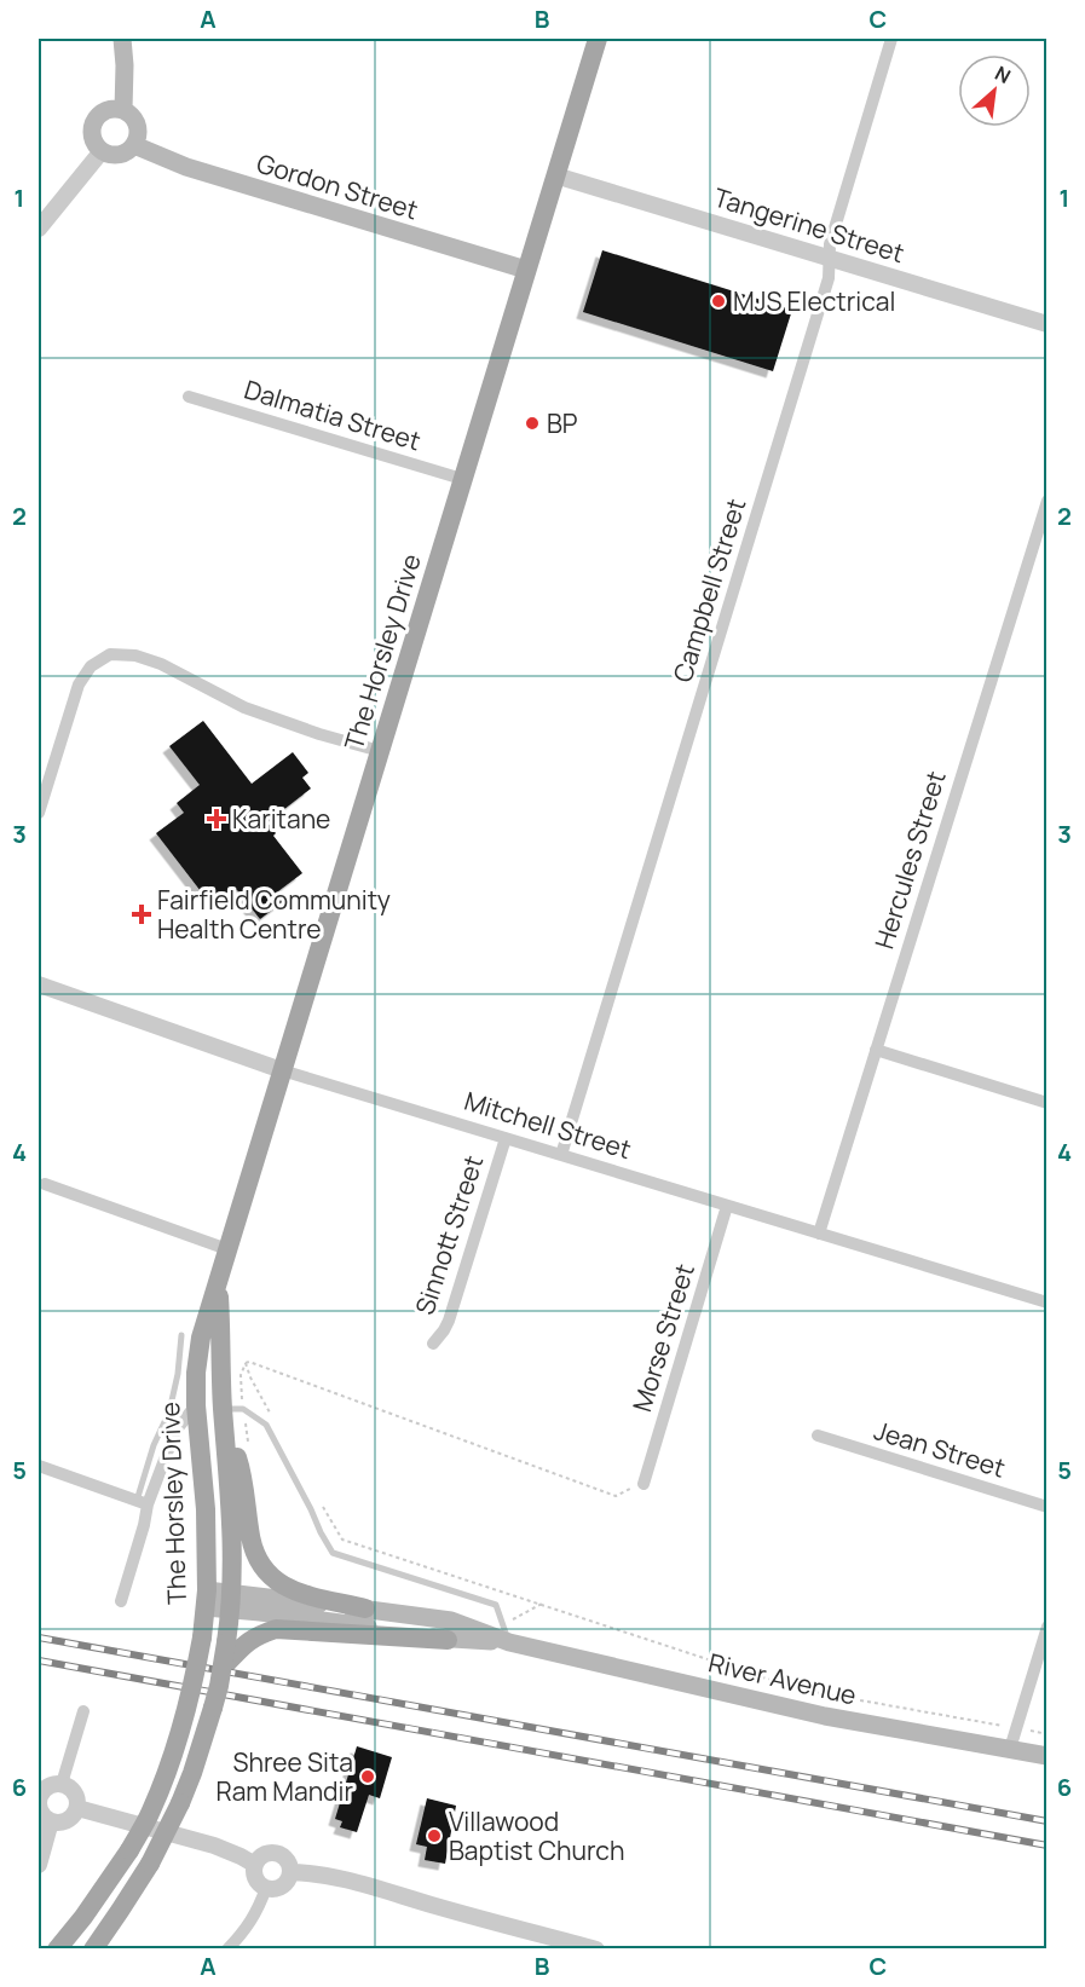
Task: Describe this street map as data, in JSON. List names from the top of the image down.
{
  "streets": {
    "main road": ["Gordon Street", "The Horsley Drive", "River Avenue"],
    "street": [
      "Tangerine Street",
      "Dalmatia Street",
      "Campbell Street",
      "Hercules Street",
      "Mitchell Street",
      "Sinnott Street",
      "Morse Street",
      "Jean Street"
    ]
  },
  "crossings": [
    ["Gordon Street", "The Horsley Drive"],
    ["Tangerine Street", "Campbell Street"],
    ["Tangerine Street", "The Horsley Drive"],
    ["Dalmatia Street", "The Horsley Drive"],
    ["Campbell Street", "Mitchell Street"],
    ["The Horsley Drive", "Mitchell Street"],
    ["The Horsley Drive", "River Avenue"],
    ["Hercules Street", "Mitchell Street"],
    ["Mitchell Street", "Sinnott Street"],
    ["Mitchell Street", "Morse Street"]
  ],
  "places": {
    "other": [
      "MJS Electrical",
      "BP",
      "Shree Sita Ram Mandir",
      "Villawood Baptist Church"
    ],
    "health": ["Karitane", "Fairfield Community Health Centre"]
  },
  "north": "top right",
  "grid": {
    "columns": ["A", "B", "C"],
    "rows": [
      "1",
      "2",
      "3",
      "4",
      "5",
      "6"
    ]
  }
}
